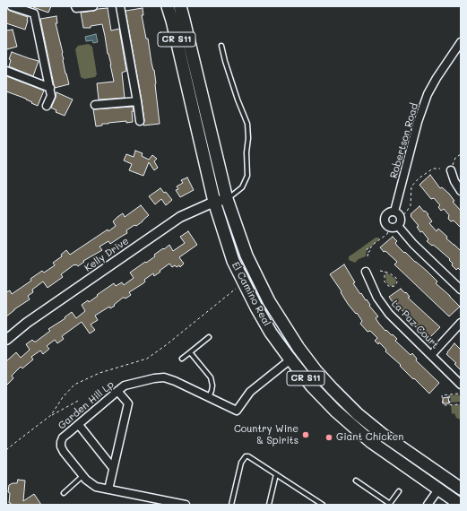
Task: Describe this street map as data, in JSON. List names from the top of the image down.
{
  "streets": {
    "main road": ["CR S11", "El Camino Real"],
    "street": [
      "Robertson Road",
      "Kelly Drive",
      "La Paz Court",
      "Garden Hill Lp"
    ]
  },
  "crossings": [
    ["Kelly Drive", "El Camino Real"],
    ["El Camino Real", "Garden Hill Lp"]
  ],
  "places": ["Country Wine & Spirits", "Giant Chicken"]
}
